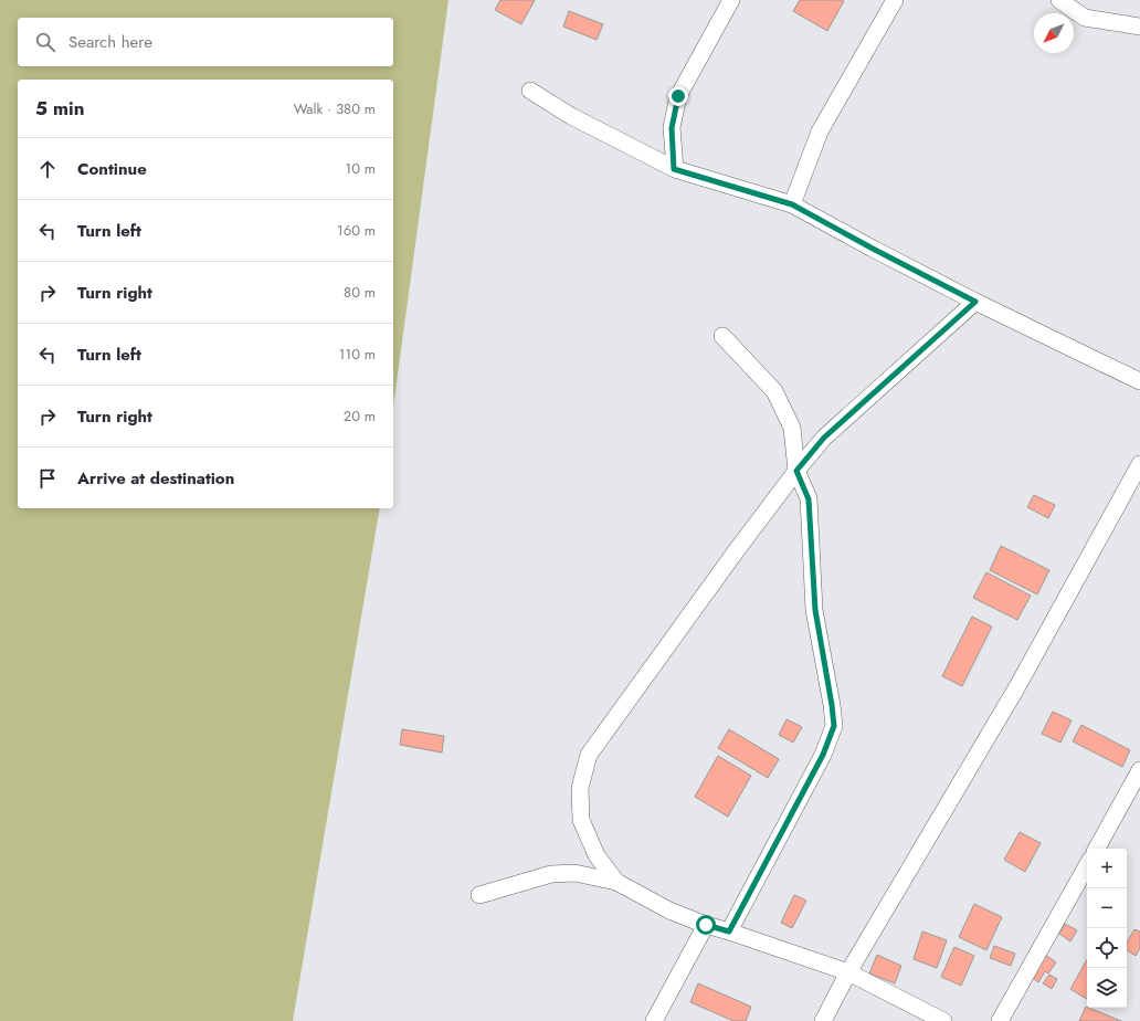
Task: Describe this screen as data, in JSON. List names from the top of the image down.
{
  "north": "bottom left",
  "page": {
    "search": "Search here",
    "heading": ["5 min", "Walk · 380 m"],
    "list": [
      ["Continue", "10 m"],
      ["Turn left", "160 m"],
      ["Turn right", "80 m"],
      ["Turn left", "110 m"],
      ["Turn right", "20 m"],
      "Arrive at destination"
    ],
    "map_buttons": ["+", "−"]
  }
}
